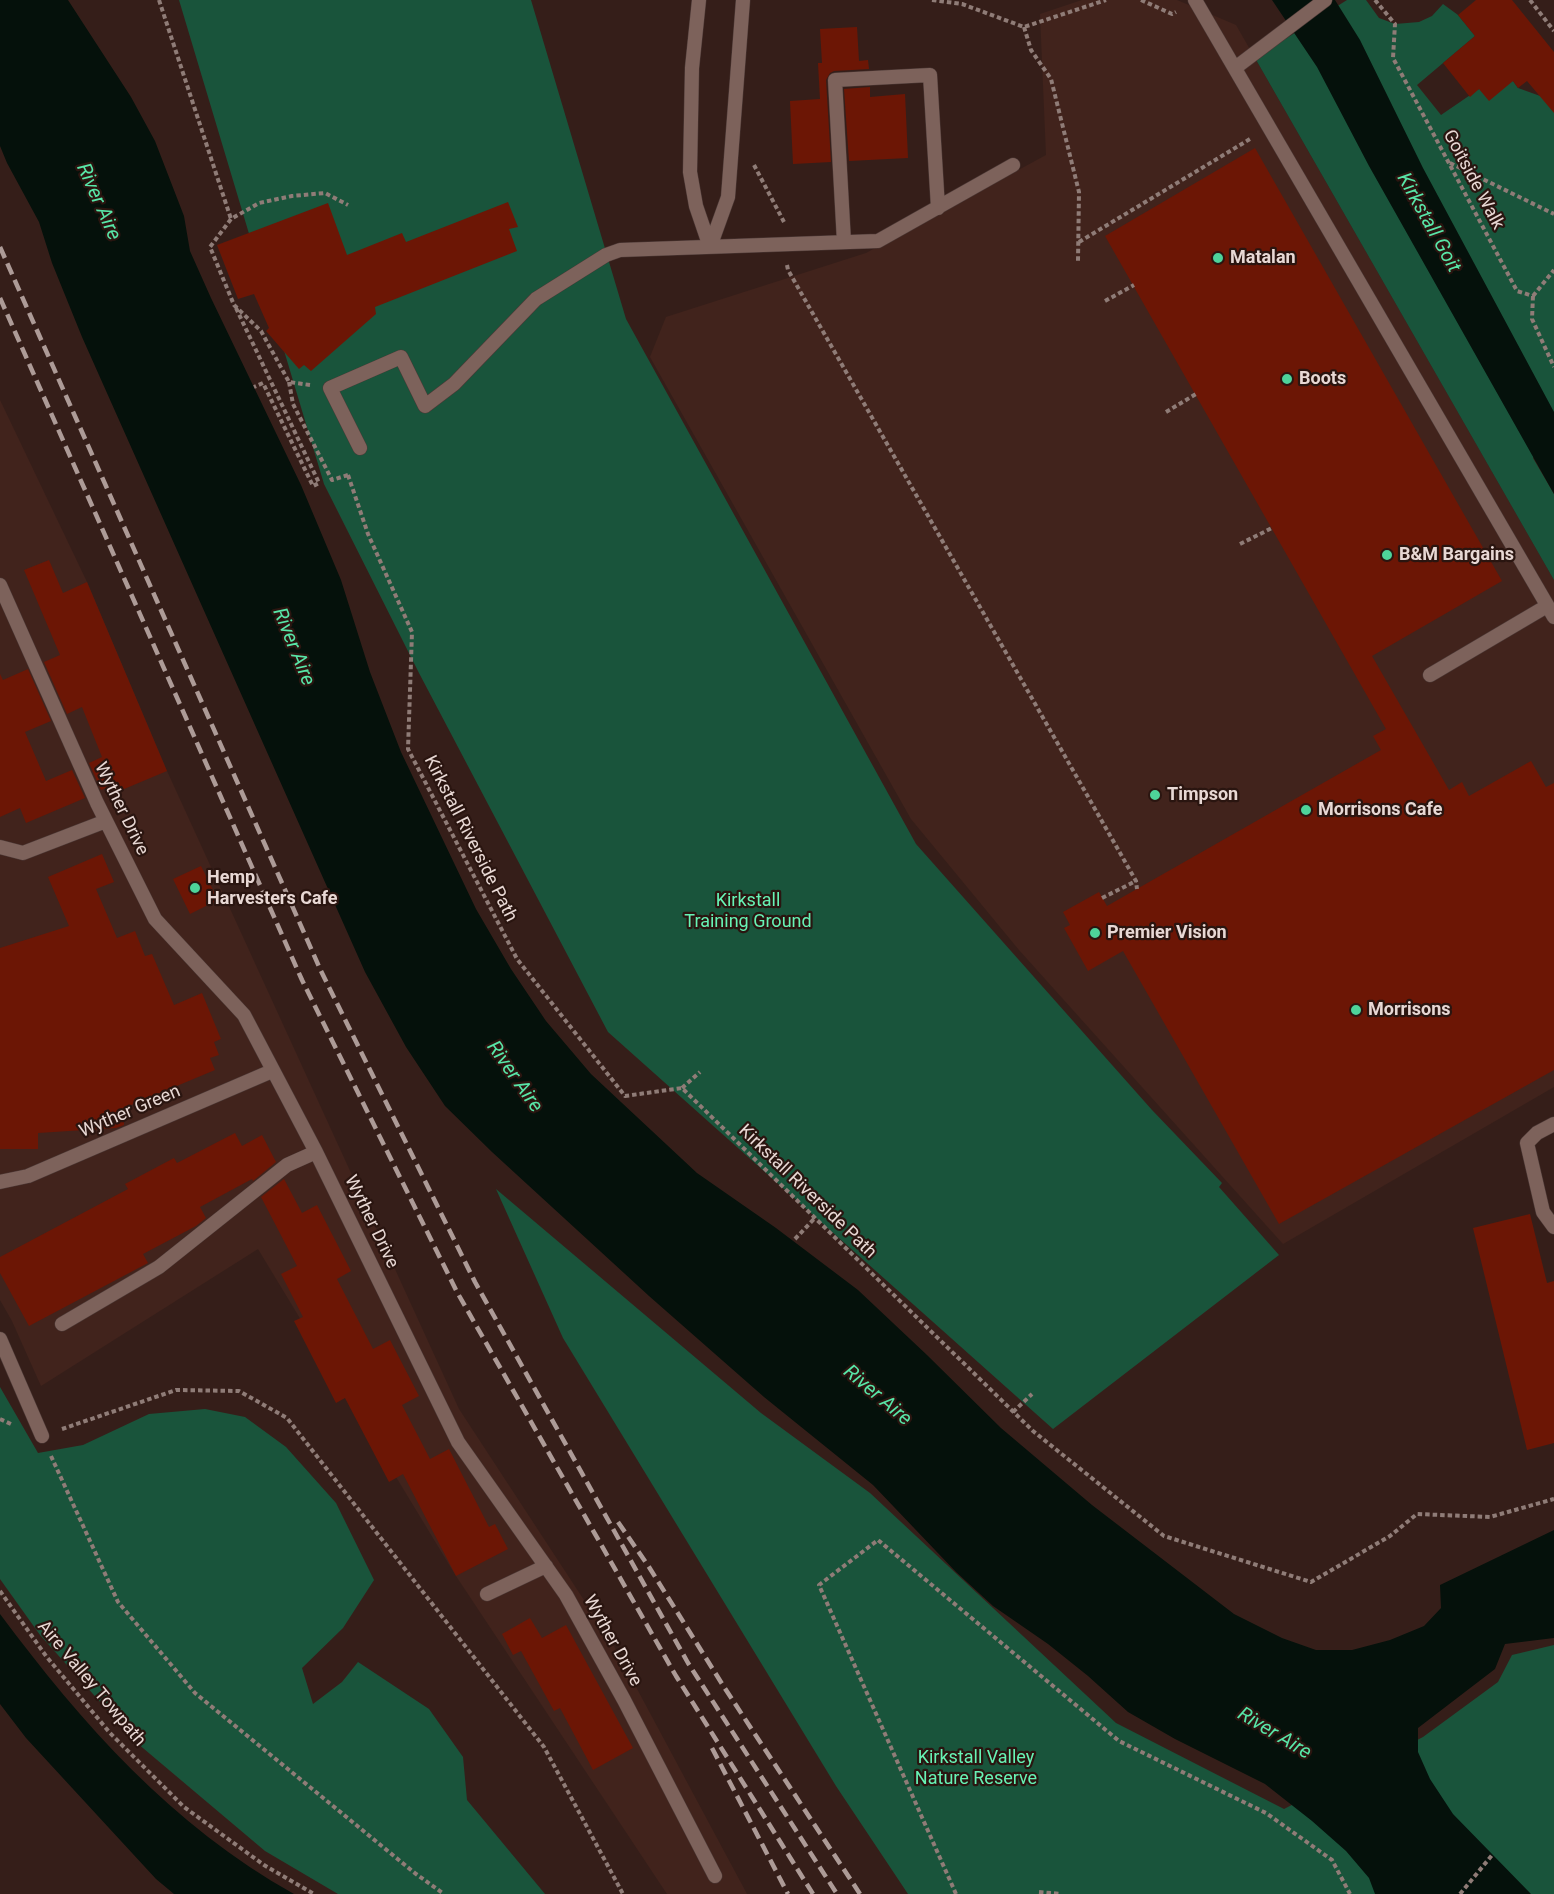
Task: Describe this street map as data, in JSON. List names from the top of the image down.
{
  "streets": {
    "lane": ["Wyther Drive", "Wyther Green"],
    "path": ["Goitside Walk", "Kirkstall Riverside Path", "Aire Valley Towpath"]
  },
  "crossings": [
    ["Wyther Drive", "Wyther Green"]
  ],
  "water": ["River Aire", "Kirkstall Goit"],
  "parks": ["Kirkstall Training Ground", "Kirkstall Valley Nature Reserve"],
  "places": [
    "Matalan",
    "Boots",
    "B&M Bargains",
    "Timpson",
    "Morrisons Cafe",
    "Hemp Harvesters Cafe",
    "Premier Vision",
    "Morrisons"
  ]
}
